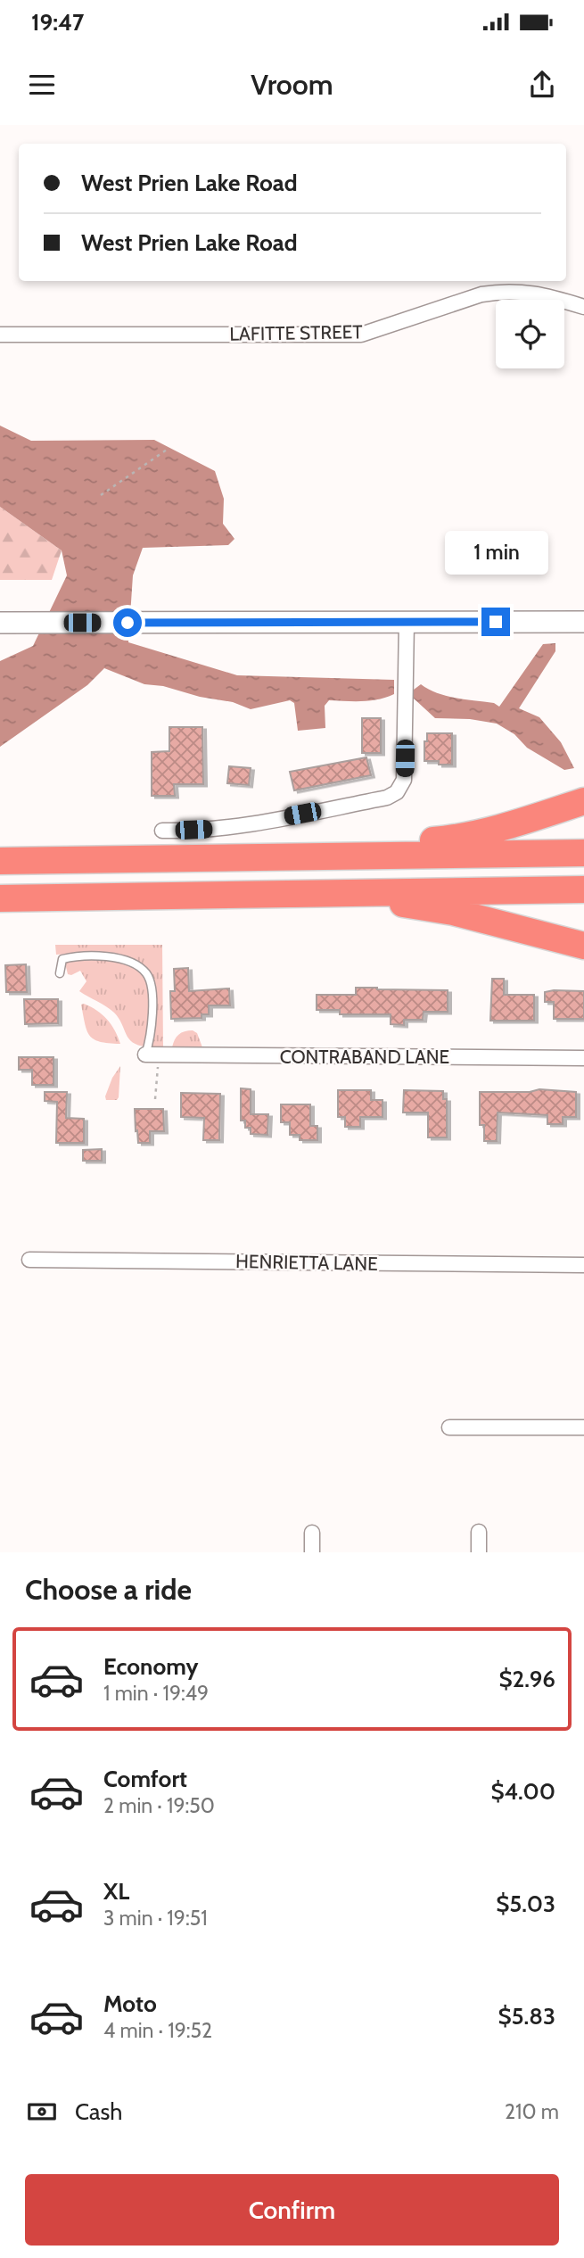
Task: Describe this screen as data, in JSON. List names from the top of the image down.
{
  "streets": {
    "street": ["LAFITTE STREET", "CONTRABAND LANE", "HENRIETTA LANE"]
  },
  "page": {
    "status": "19:47",
    "header": "Vroom",
    "banner": ["West Prien Lake Road", "West Prien Lake Road"],
    "bubble": "1 min",
    "heading": "Choose a ride",
    "list": [
      {
        "name": "Economy",
        "note": "1 min · 19:49",
        "value": "$2.96"
      },
      {
        "name": "Comfort",
        "note": "2 min · 19:50",
        "value": "$4.00"
      },
      {
        "name": "XL",
        "note": "3 min · 19:51",
        "value": "$5.03"
      },
      {
        "name": "Moto",
        "note": "4 min · 19:52",
        "value": "$5.83"
      }
    ],
    "pay": ["Cash", "210 m"],
    "buttons": "Confirm"
  }
}
